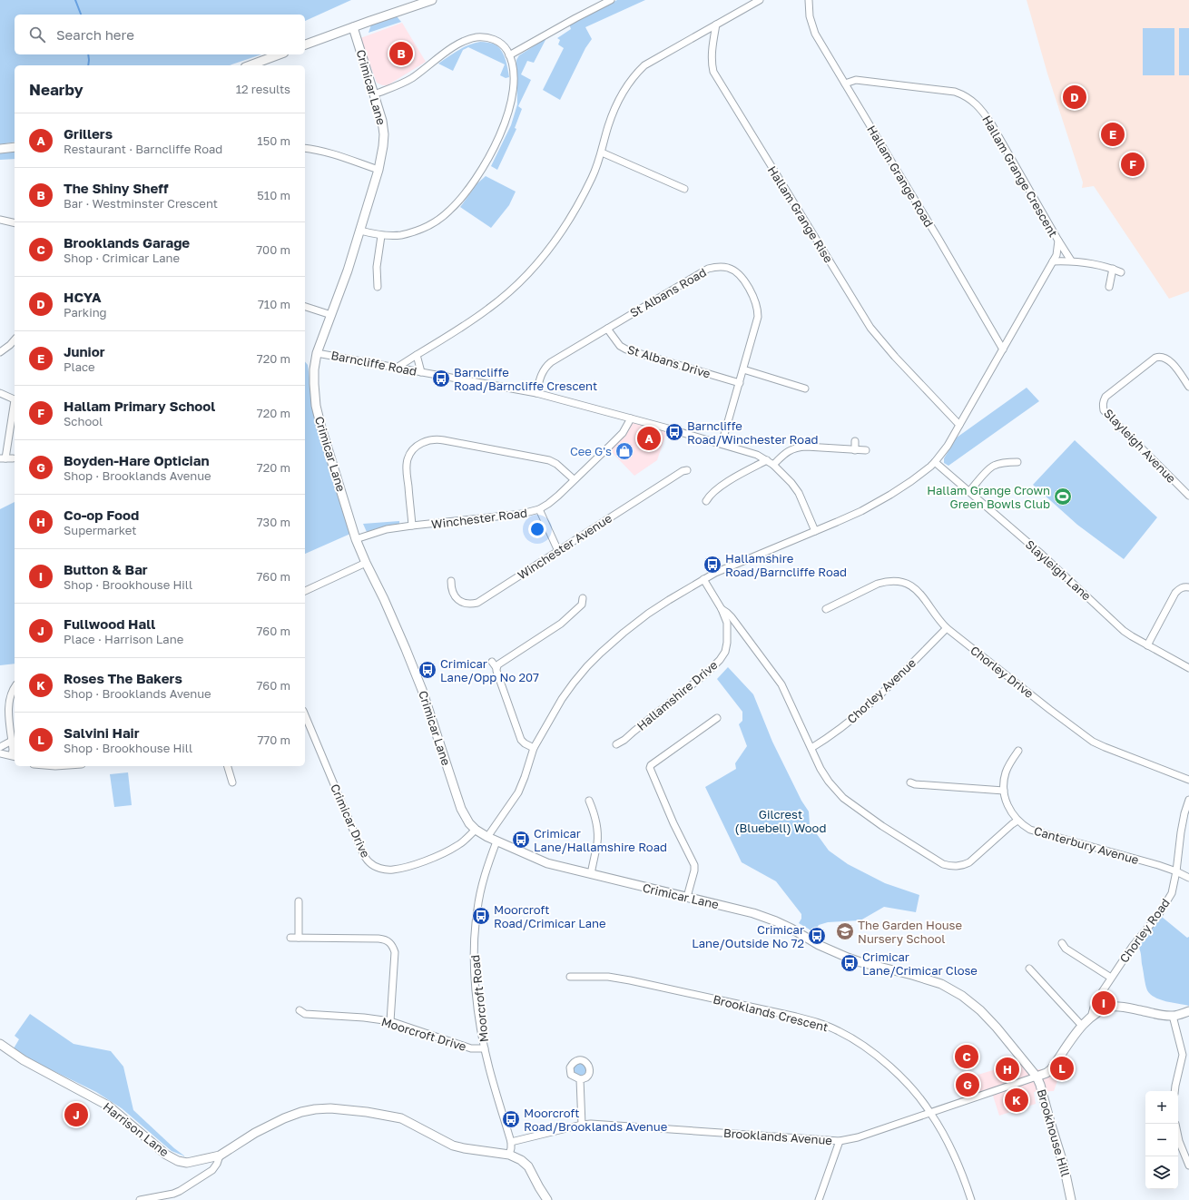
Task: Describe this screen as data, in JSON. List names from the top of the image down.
{
  "streets": {
    "street": [
      "Crimicar Lane",
      "Hallam Grange Road",
      "Hallam Grange Crescent",
      "Hallam Grange Rise",
      "St Albans Road",
      "St Albans Drive",
      "Barncliffe Road",
      "Slayleigh Avenue",
      "Winchester Road",
      "Winchester Avenue",
      "Slayleigh Lane",
      "Chorley Drive",
      "Chorley Avenue",
      "Hallamshire Drive",
      "Crimicar Drive",
      "Canterbury Avenue",
      "Chorley Road",
      "Moorcroft Road",
      "Brooklands Crescent",
      "Moorcroft Drive",
      "Harrison Lane",
      "Brookhouse Hill",
      "Brooklands Avenue"
    ]
  },
  "crossings": [
    ["Crimicar Lane", "Hallam Grange Crescent"],
    ["Crimicar Lane", "Barncliffe Road"],
    ["Crimicar Lane", "Winchester Road"],
    ["Crimicar Lane", "Crimicar Drive"],
    ["Crimicar Lane", "Moorcroft Road"],
    ["Crimicar Lane", "Brookhouse Hill"],
    ["Crimicar Lane", "Brooklands Avenue"],
    ["Hallam Grange Road", "Hallam Grange Crescent"],
    ["Hallam Grange Crescent", "Hallam Grange Rise"],
    ["Hallam Grange Crescent", "Barncliffe Road"],
    ["Hallam Grange Crescent", "Slayleigh Lane"],
    ["Hallam Grange Crescent", "Hallamshire Drive"],
    ["St Albans Road", "St Albans Drive"],
    ["St Albans Road", "Barncliffe Road"],
    ["Barncliffe Road", "Winchester Road"],
    ["Chorley Drive", "Chorley Avenue"],
    ["Canterbury Avenue", "Chorley Road"],
    ["Moorcroft Road", "Moorcroft Drive"],
    ["Moorcroft Road", "Brooklands Avenue"],
    ["Brooklands Crescent", "Brooklands Avenue"],
    ["Brookhouse Hill", "Brooklands Avenue"]
  ],
  "parks": ["Gilcrest (Bluebell) Wood"],
  "places": {
    "bus stop": [
      "Barncliffe Road/Barncliffe Crescent",
      "Barncliffe Road/Winchester Road",
      "Hallamshire Road/Barncliffe Road",
      "Crimicar Lane/Opp No 207",
      "Crimicar Lane/Hallamshire Road",
      "Moorcroft Road/Crimicar Lane",
      "Crimicar Lane/Outside No 72",
      "Crimicar Lane/Crimicar Close",
      "Moorcroft Road/Brooklands Avenue"
    ],
    "shop": ["Cee G's"],
    "sports": ["Hallam Grange Crown Green Bowls Club"],
    "school or university": ["The Garden House Nursery School"]
  },
  "page": {
    "search": "Search here",
    "pins": [
      "B",
      "D",
      "E",
      "F",
      "A",
      "I",
      "C",
      "L",
      "H",
      "G",
      "K",
      "J"
    ],
    "heading": ["Nearby", "12 results"],
    "list": [
      {
        "mark": "A",
        "name": "Grillers",
        "note": "Restaurant · Barncliffe Road",
        "value": "150 m"
      },
      {
        "mark": "B",
        "name": "The Shiny Sheff",
        "note": "Bar · Westminster Crescent",
        "value": "510 m"
      },
      {
        "mark": "C",
        "name": "Brooklands Garage",
        "note": "Shop · Crimicar Lane",
        "value": "700 m"
      },
      {
        "mark": "D",
        "name": "HCYA",
        "note": "Parking",
        "value": "710 m"
      },
      {
        "mark": "E",
        "name": "Junior",
        "note": "Place",
        "value": "720 m"
      },
      {
        "mark": "F",
        "name": "Hallam Primary School",
        "note": "School",
        "value": "720 m"
      },
      {
        "mark": "G",
        "name": "Boyden-Hare Optician",
        "note": "Shop · Brooklands Avenue",
        "value": "720 m"
      },
      {
        "mark": "H",
        "name": "Co-op Food",
        "note": "Supermarket",
        "value": "730 m"
      },
      {
        "mark": "I",
        "name": "Button & Bar",
        "note": "Shop · Brookhouse Hill",
        "value": "760 m"
      },
      {
        "mark": "J",
        "name": "Fullwood Hall",
        "note": "Place · Harrison Lane",
        "value": "760 m"
      },
      {
        "mark": "K",
        "name": "Roses The Bakers",
        "note": "Shop · Brooklands Avenue",
        "value": "760 m"
      },
      {
        "mark": "L",
        "name": "Salvini Hair",
        "note": "Shop · Brookhouse Hill",
        "value": "770 m"
      }
    ],
    "map_buttons": ["+", "−"]
  }
}
